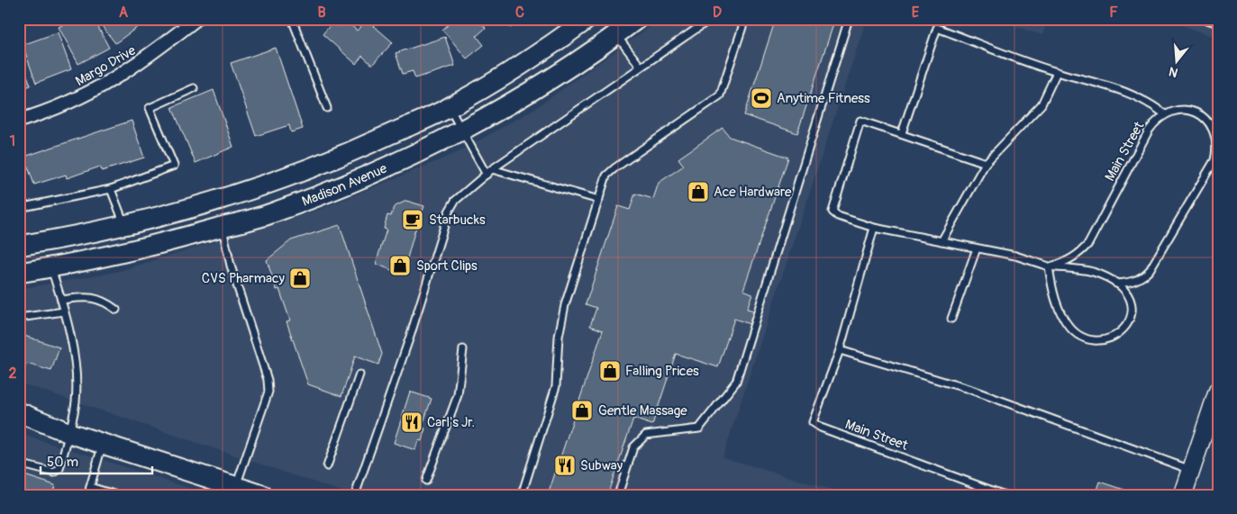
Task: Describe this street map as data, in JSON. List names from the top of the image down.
{
  "streets": {
    "main road": ["Madison Avenue"],
    "street": ["Margo Drive"],
    "lane": ["Main Street"]
  },
  "places": {
    "sports": ["Anytime Fitness"],
    "shop": [
      "Ace Hardware",
      "Sport Clips",
      "CVS Pharmacy",
      "Falling Prices",
      "Gentle Massage"
    ],
    "cafe": ["Starbucks"],
    "restaurant": ["Carl's Jr.", "Subway"]
  },
  "scale_bar": "50 m",
  "north": "bottom",
  "grid": {
    "columns": [
      "A",
      "B",
      "C",
      "D",
      "E",
      "F"
    ],
    "rows": ["1", "2"]
  }
}
